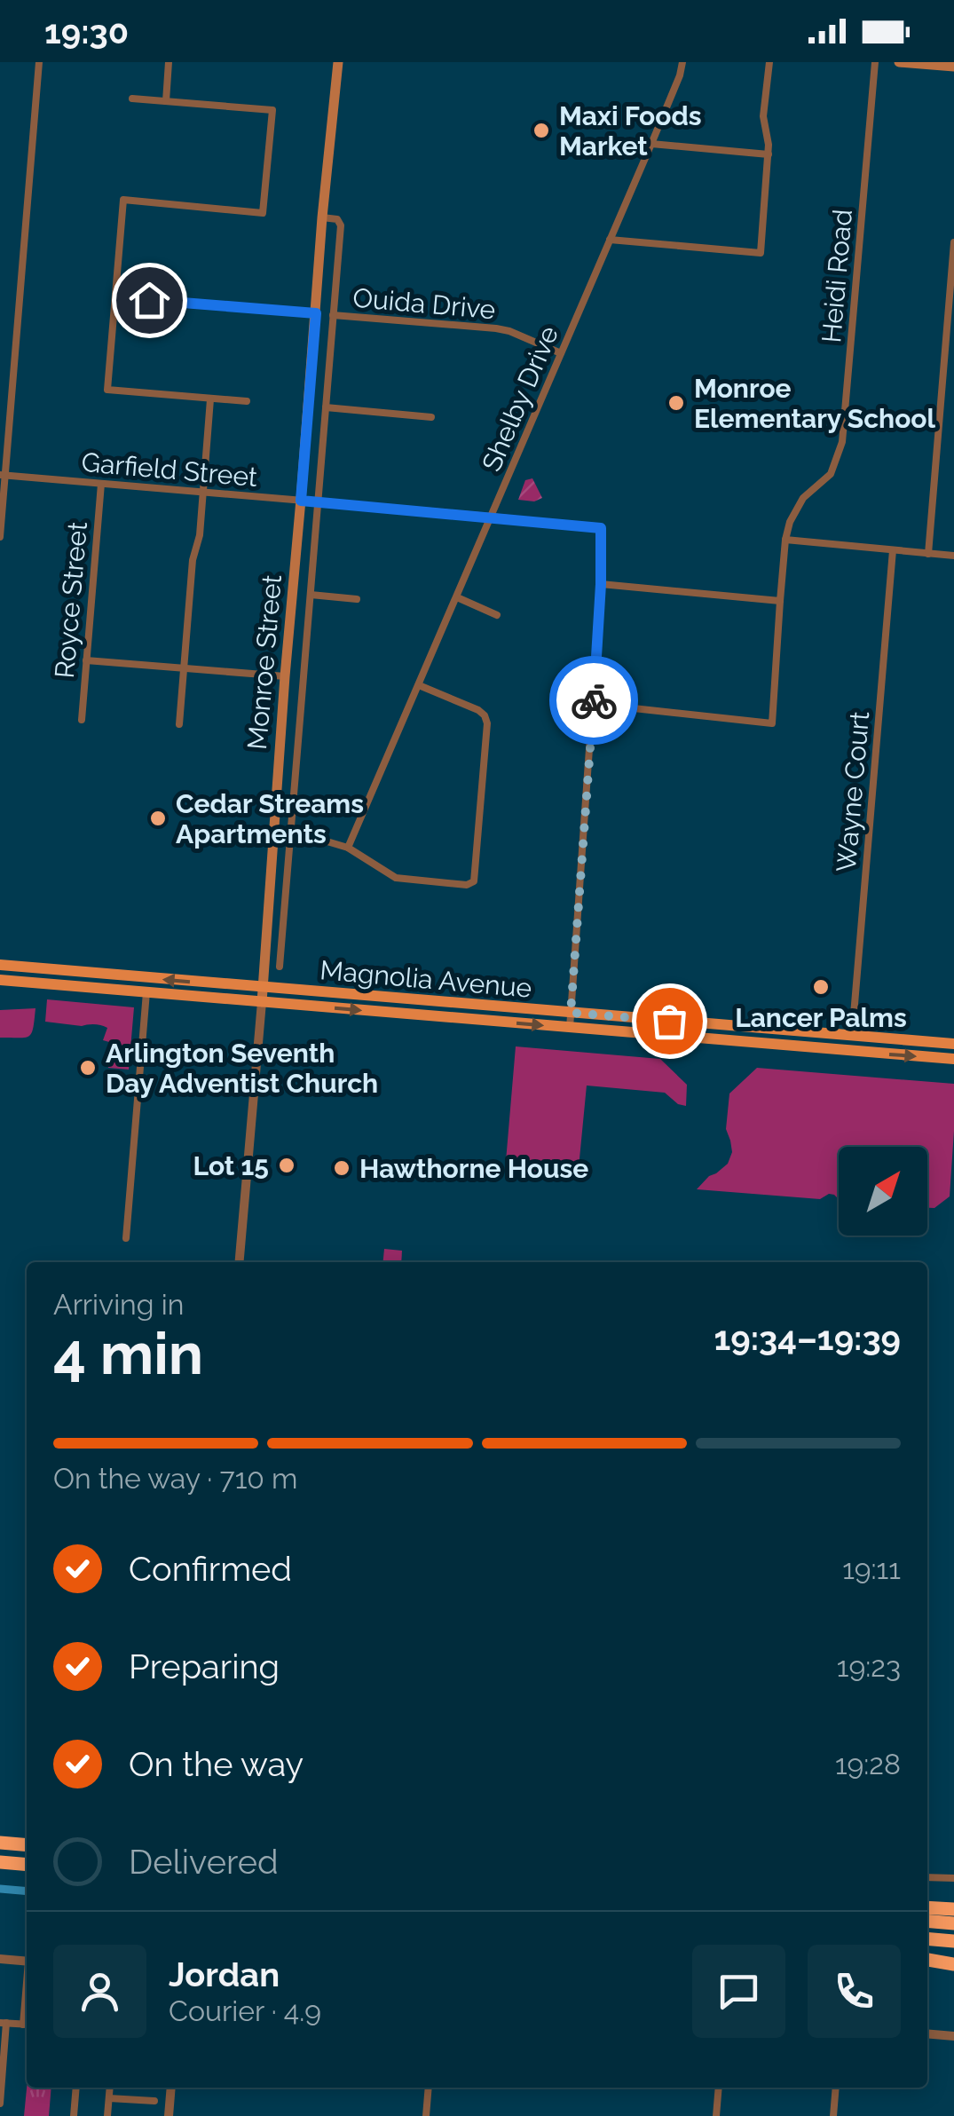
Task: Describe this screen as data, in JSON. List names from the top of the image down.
{
  "streets": {
    "main road": ["Monroe Street", "Magnolia Avenue"],
    "street": [
      "Heidi Road",
      "Ouida Drive",
      "Shelby Drive",
      "Garfield Street",
      "Royce Street",
      "Wayne Court"
    ]
  },
  "crossings": [
    ["Ouida Drive", "Shelby Drive"],
    ["Ouida Drive", "Monroe Street"],
    ["Shelby Drive", "Garfield Street"],
    ["Garfield Street", "Royce Street"],
    ["Garfield Street", "Monroe Street"],
    ["Monroe Street", "Magnolia Avenue"],
    ["Wayne Court", "Magnolia Avenue"]
  ],
  "places": [
    "Maxi Foods Market",
    "Monroe Elementary School",
    "Cedar Streams Apartments",
    "Lancer Palms",
    "Arlington Seventh Day Adventist Church",
    "Lot 15",
    "Hawthorne House"
  ],
  "north": "top right",
  "page": {
    "status": "19:30",
    "heading": ["4 min", "Arriving in", "19:34–19:39"],
    "panel": ["Jordan", "Courier · 4.9"],
    "bar": "On the way · 710 m",
    "list": [
      ["Confirmed", "19:11"],
      ["Preparing", "19:23"],
      ["On the way", "19:28"],
      "Delivered"
    ]
  }
}
